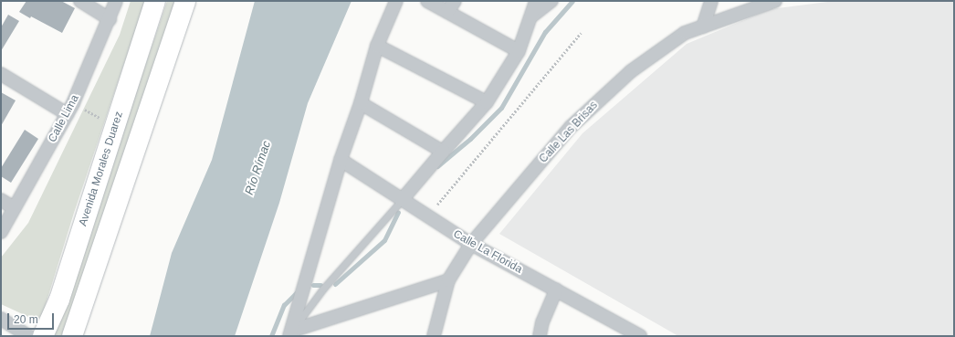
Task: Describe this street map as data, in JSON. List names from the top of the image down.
{
  "streets": {
    "highway": ["Avenida Morales Duarez"],
    "street": ["Calle Lima", "Calle Las Brisas", "Calle La Florida"]
  },
  "crossings": [
    ["Calle Las Brisas", "Calle La Florida"]
  ],
  "water": ["Río Rímac"],
  "scale_bar": "20 m"
}
